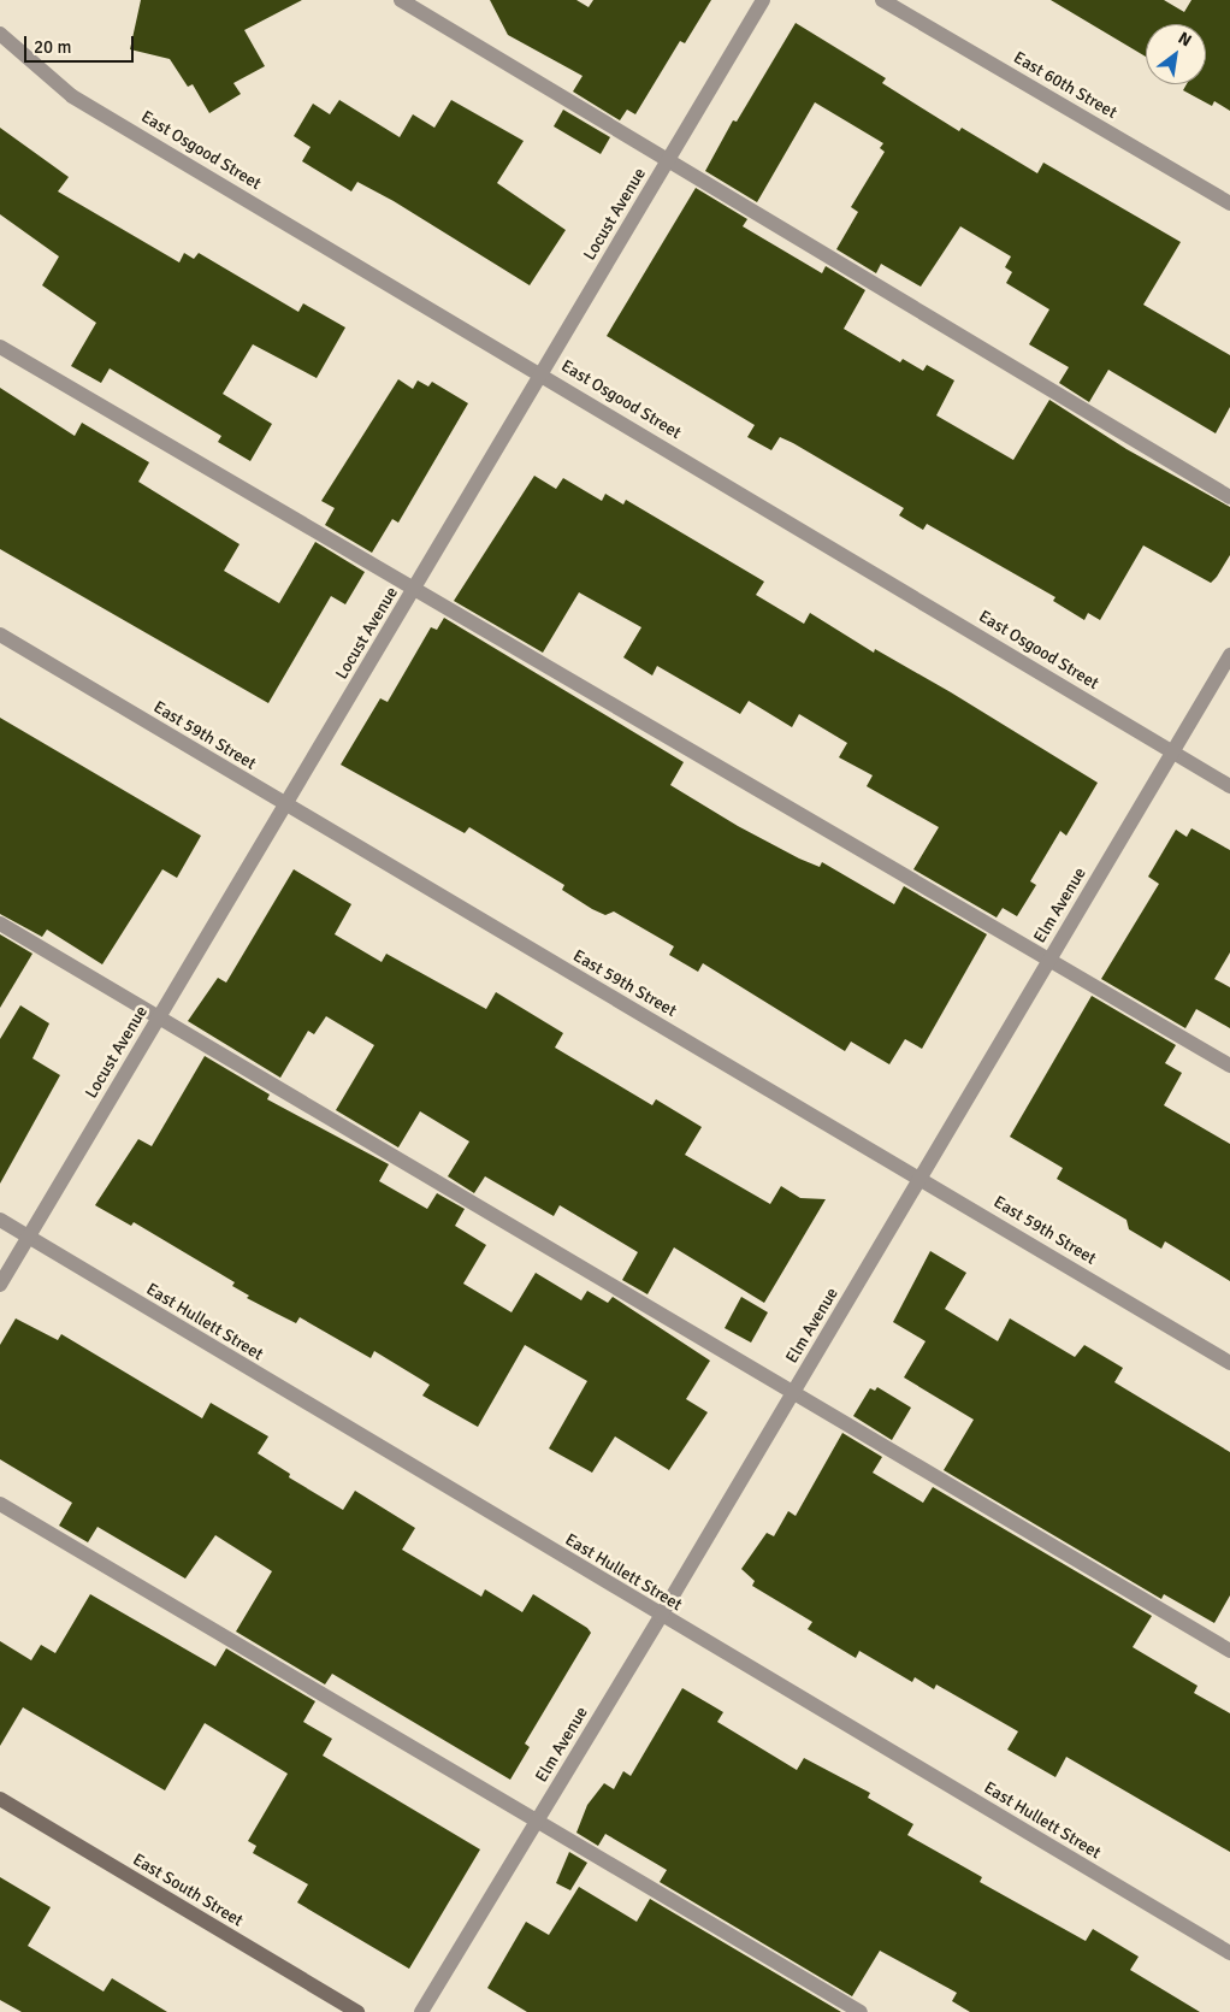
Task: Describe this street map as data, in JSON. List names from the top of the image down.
{
  "streets": {
    "street": [
      "East 60th Street",
      "East Osgood Street",
      "Locust Avenue",
      "East 59th Street",
      "Elm Avenue",
      "East Hullett Street",
      "East South Street"
    ]
  },
  "crossings": [
    ["East Osgood Street", "Locust Avenue"],
    ["East Osgood Street", "Elm Avenue"],
    ["Locust Avenue", "East 59th Street"],
    ["Locust Avenue", "East Hullett Street"],
    ["East 59th Street", "Elm Avenue"],
    ["Elm Avenue", "East Hullett Street"]
  ],
  "scale_bar": "20 m",
  "north": "top right"
}
